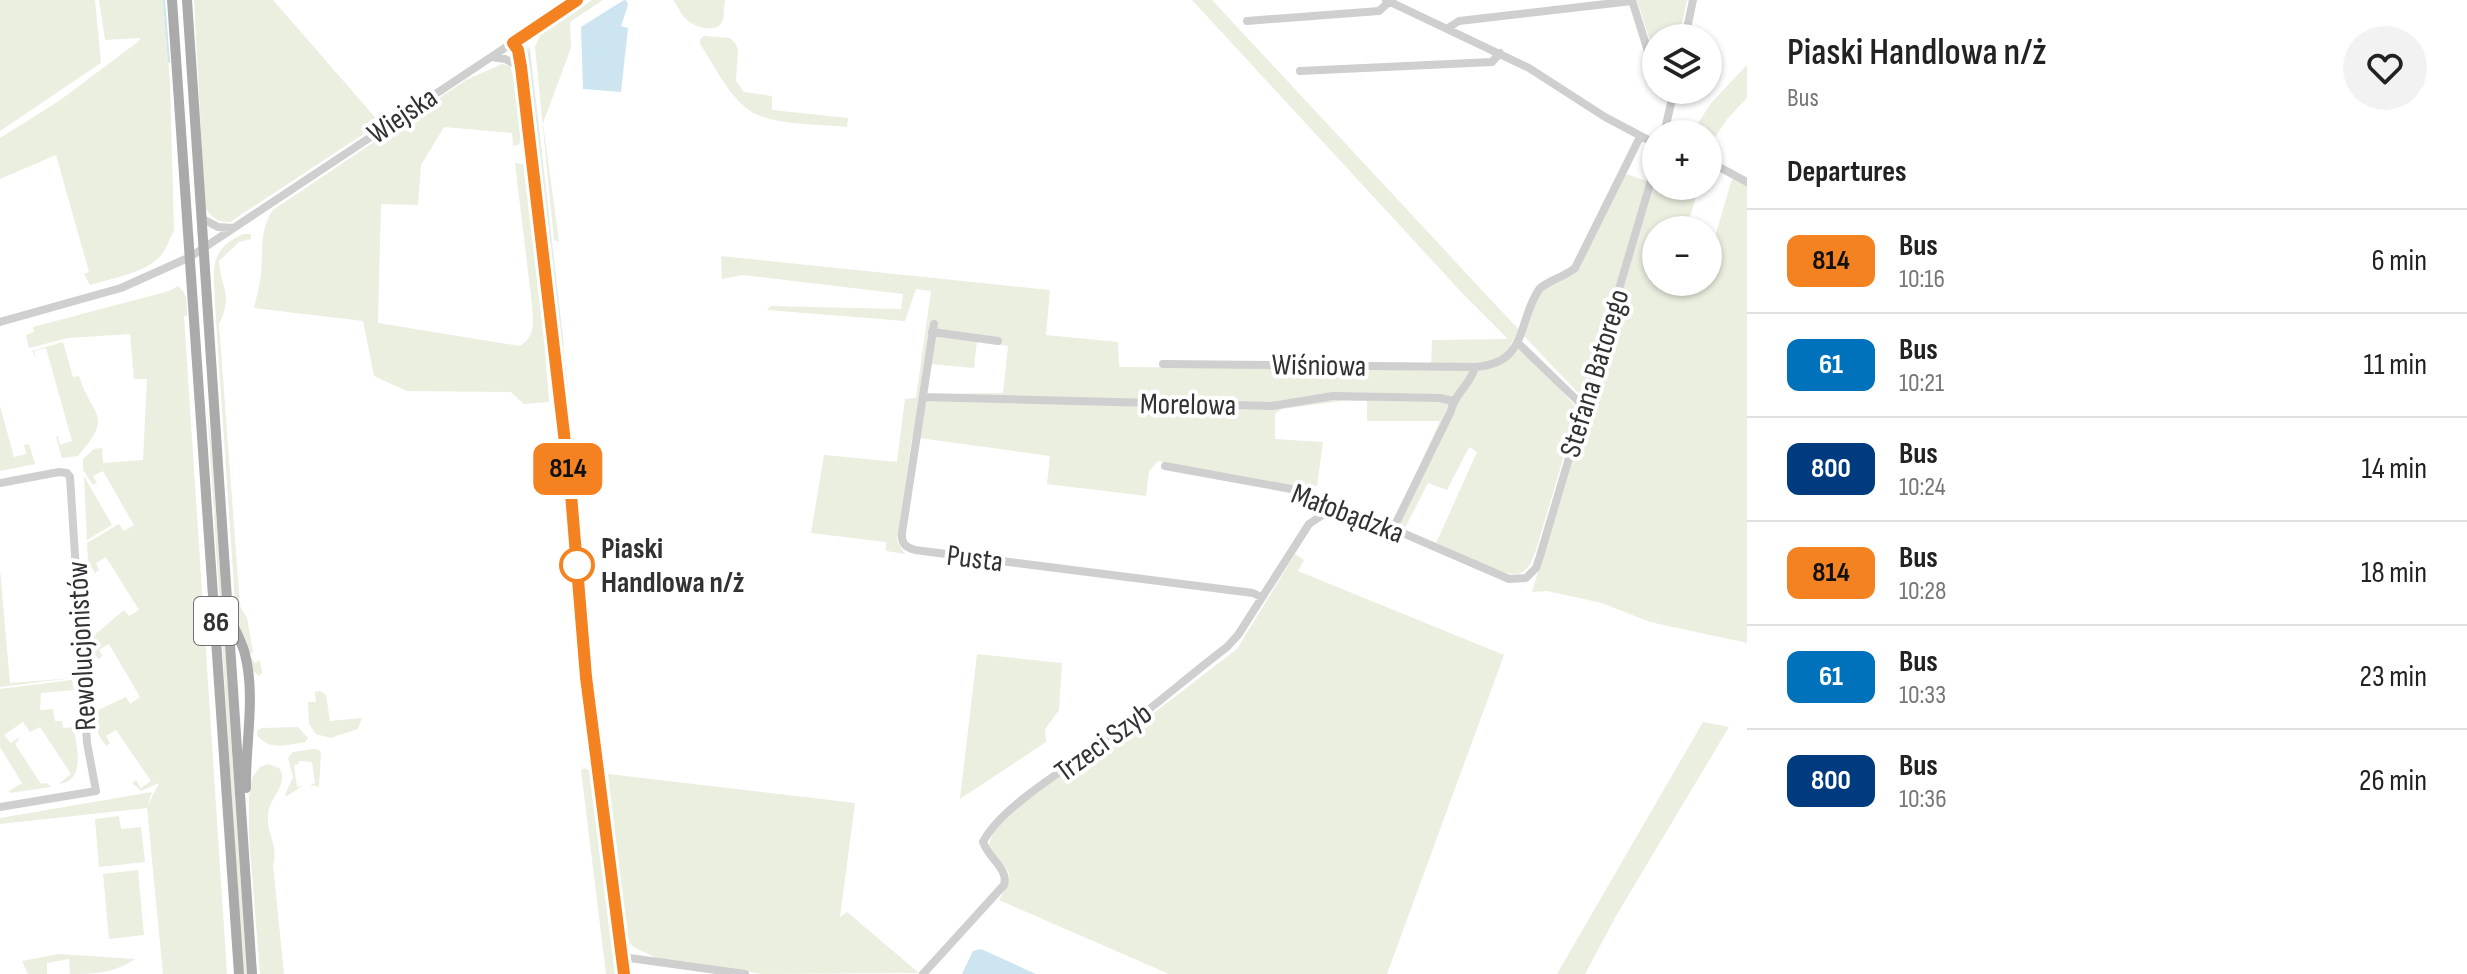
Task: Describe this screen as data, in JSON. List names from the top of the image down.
{
  "streets": {
    "main road": ["86"],
    "street": [
      "Wiejska",
      "Wiśniowa",
      "Stefana Batorego",
      "Morelowa",
      "Małobądzka",
      "Pusta",
      "Rewolucjonistów",
      "Trzeci Szyb"
    ]
  },
  "crossings": [
    ["Wiejska", "86"],
    ["Stefana Batorego", "Małobądzka"],
    ["Morelowa", "Pusta"],
    ["Małobądzka", "Trzeci Szyb"],
    ["Pusta", "Trzeci Szyb"]
  ],
  "places": ["Piaski Handlowa n/ż"],
  "lines": ["bus line 814"],
  "page": {
    "on_map": "814",
    "heading": [
      ["Piaski Handlowa n/ż", "Bus"],
      "Departures"
    ],
    "map_buttons": ["+", "−"],
    "list": [
      {
        "mark": "814",
        "name": "Bus",
        "note": "10:16",
        "value": "6 min"
      },
      {
        "mark": "61",
        "name": "Bus",
        "note": "10:21",
        "value": "11 min"
      },
      {
        "mark": "800",
        "name": "Bus",
        "note": "10:24",
        "value": "14 min"
      },
      {
        "mark": "814",
        "name": "Bus",
        "note": "10:28",
        "value": "18 min"
      },
      {
        "mark": "61",
        "name": "Bus",
        "note": "10:33",
        "value": "23 min"
      },
      {
        "mark": "800",
        "name": "Bus",
        "note": "10:36",
        "value": "26 min"
      }
    ]
  }
}
